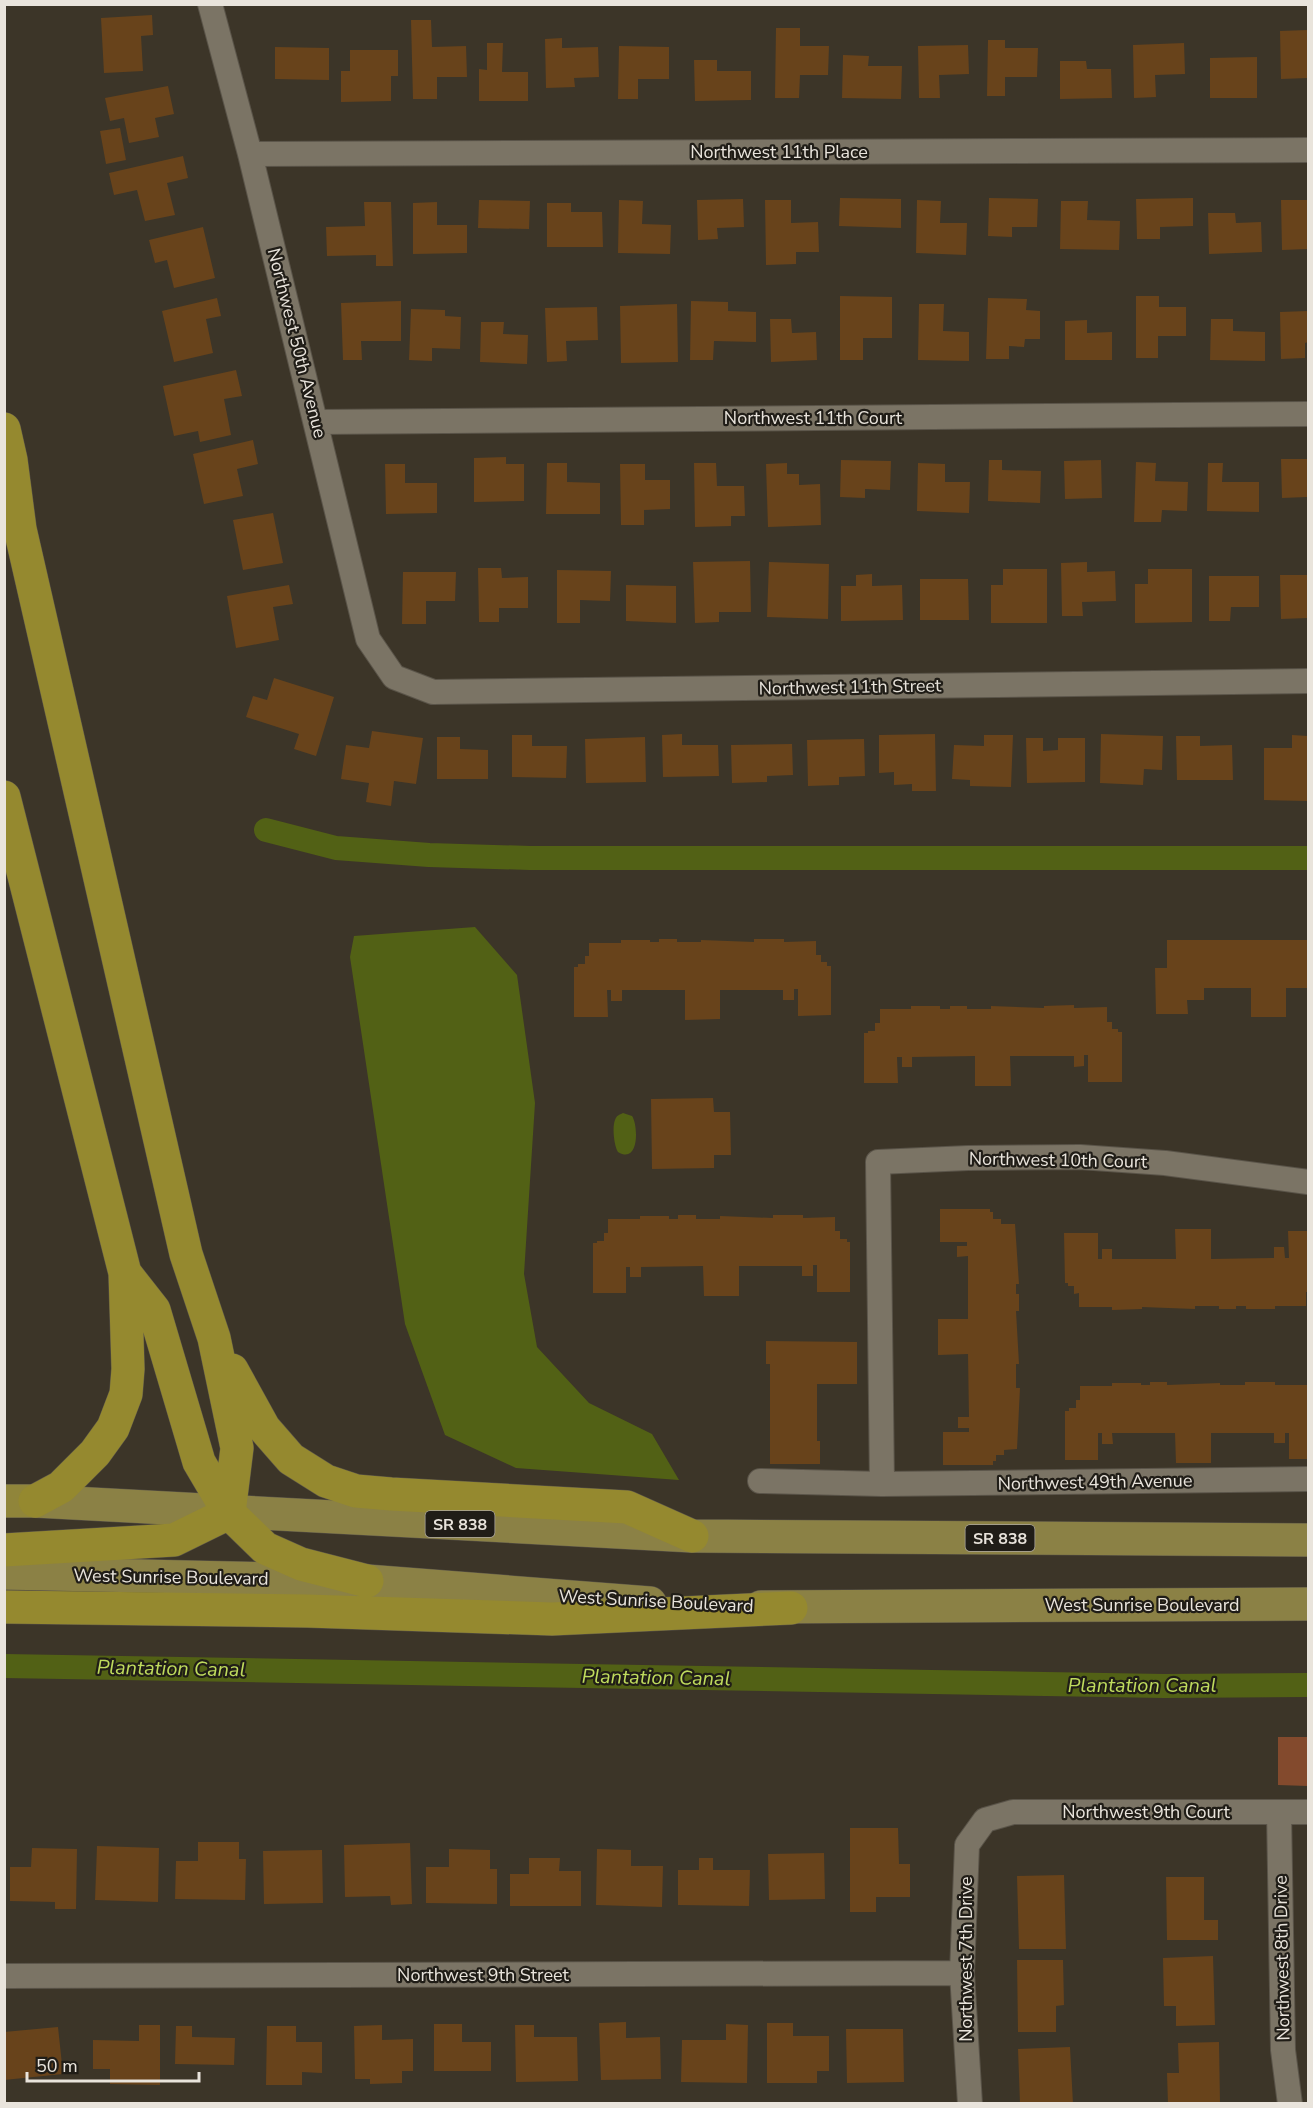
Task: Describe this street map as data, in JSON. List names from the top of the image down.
{
  "streets": {
    "main road": ["SR 838", "West Sunrise Boulevard"],
    "street": [
      "Northwest 11th Place",
      "Northwest 50th Avenue",
      "Northwest 11th Court",
      "Northwest 11th Street",
      "Northwest 10th Court",
      "Northwest 49th Avenue",
      "Northwest 9th Court",
      "Northwest 8th Drive",
      "Northwest 7th Drive",
      "Northwest 9th Street"
    ]
  },
  "crossings": [
    ["Northwest 11th Place", "Northwest 50th Avenue"],
    ["Northwest 50th Avenue", "Northwest 11th Court"],
    ["Northwest 50th Avenue", "Northwest 11th Street"],
    ["Northwest 10th Court", "Northwest 49th Avenue"],
    ["Northwest 9th Court", "Northwest 8th Drive"],
    ["Northwest 9th Court", "Northwest 7th Drive"],
    ["Northwest 7th Drive", "Northwest 9th Street"]
  ],
  "water": ["Plantation Canal"],
  "scale_bar": "50 m"
}
